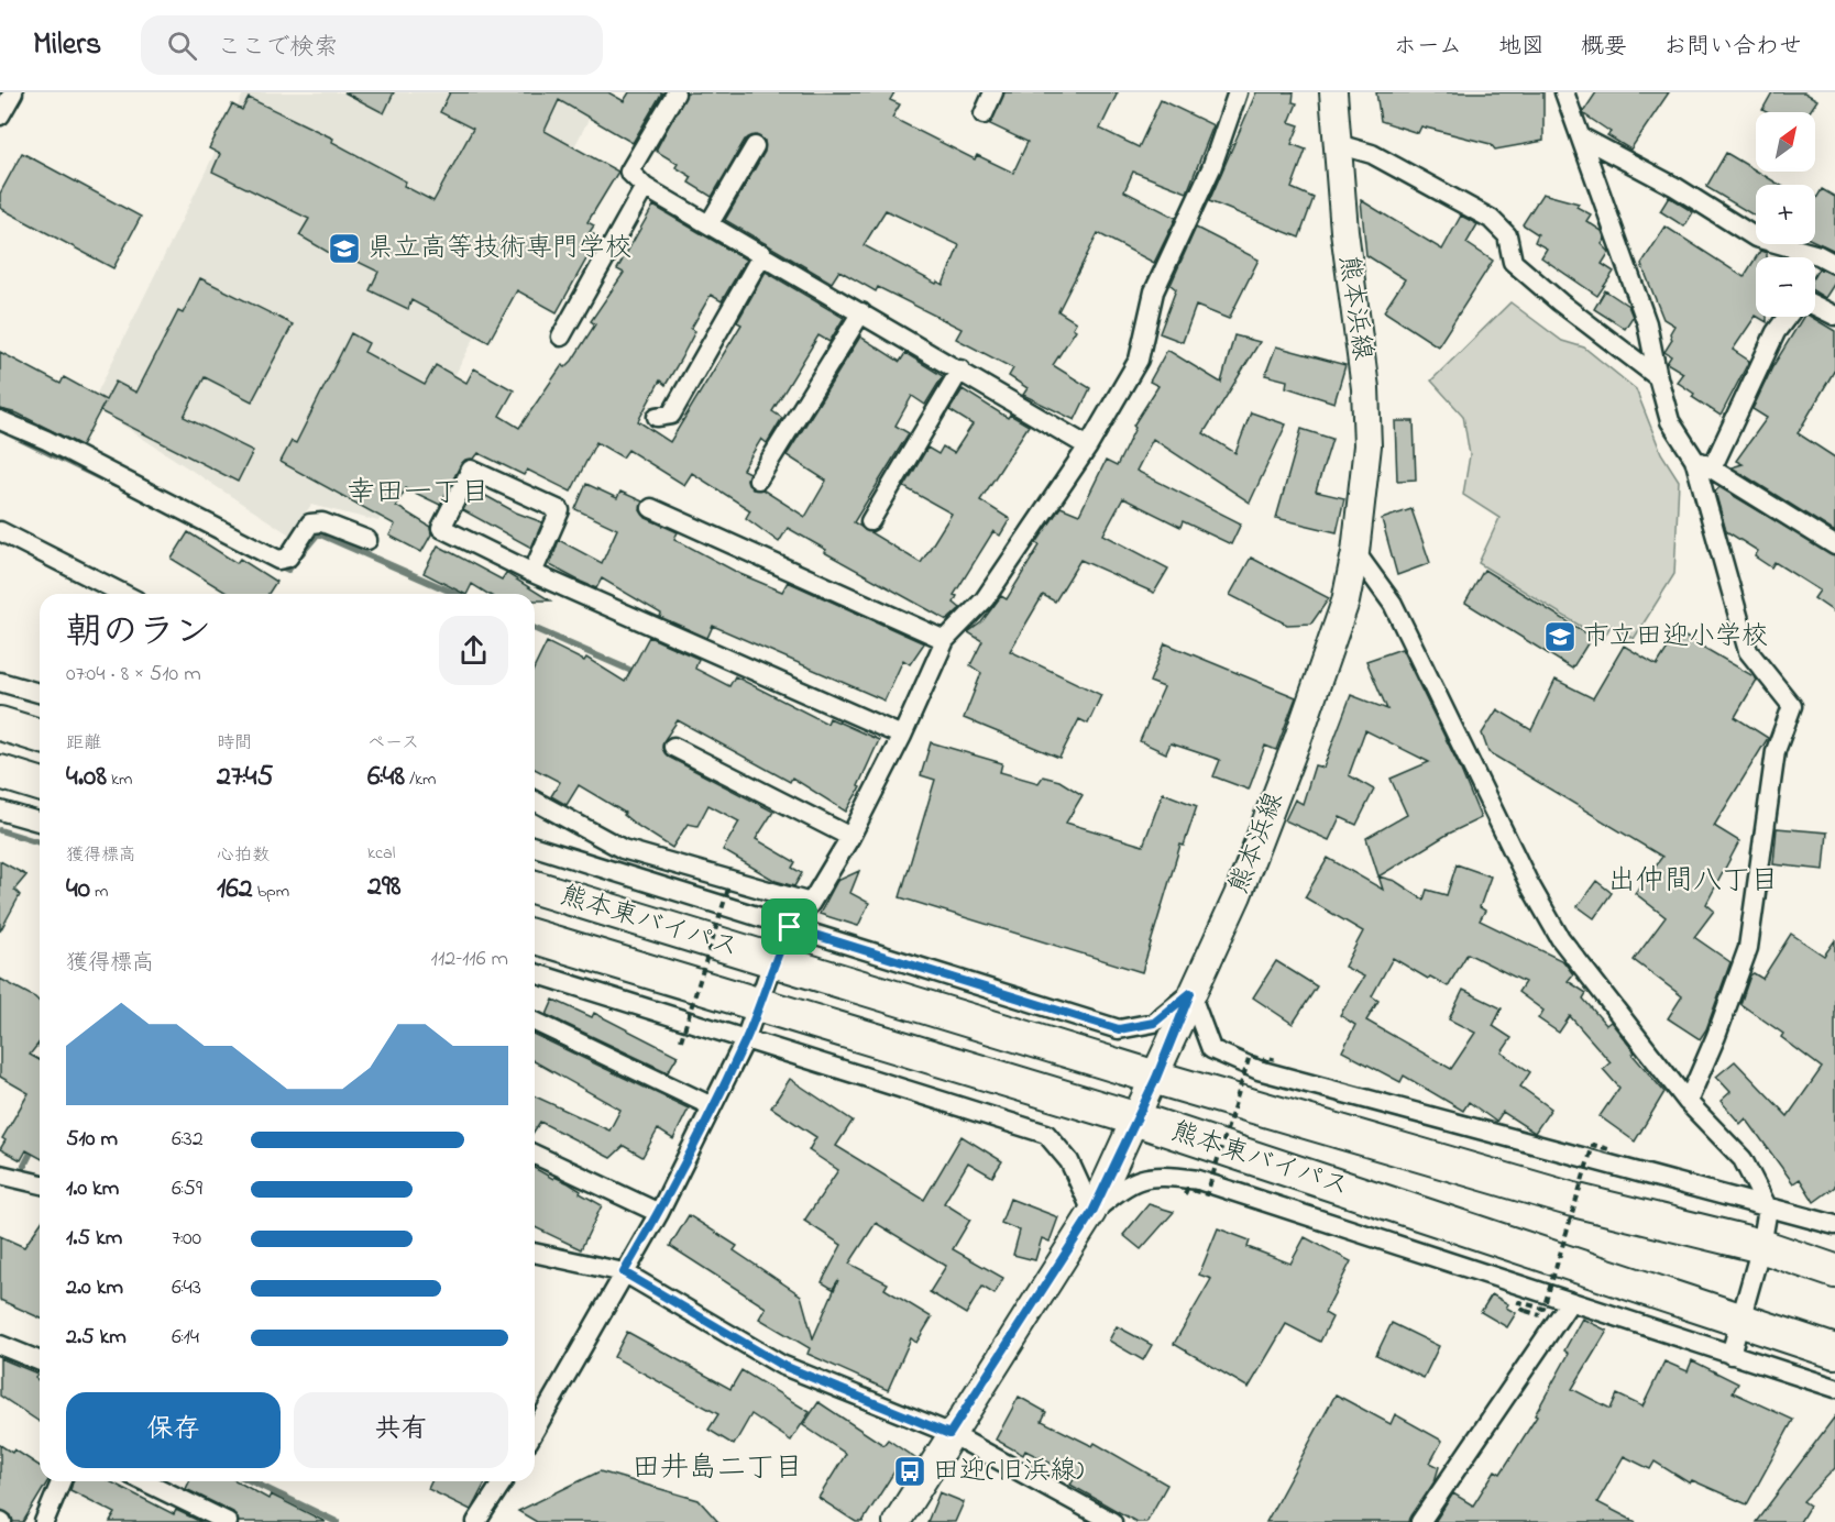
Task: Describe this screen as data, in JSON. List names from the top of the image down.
{
  "streets": {
    "highway": ["熊本東バイパス"],
    "main road": ["熊本浜線"]
  },
  "crossings": [
    ["熊本浜線", "熊本東バイパス"]
  ],
  "districts": ["幸田一丁目", "出仲間八丁目", "田井島二丁目"],
  "places": {
    "school or university": ["県立高等技術専門学校", "市立田迎小学校"],
    "bus stop": ["田迎(旧浜線)"]
  },
  "north": "top right",
  "page": {
    "header": "Milers",
    "search": "ここで検索",
    "nav": [
      "ホーム",
      "地図",
      "概要",
      "お問い合わせ"
    ],
    "map_buttons": ["+", "−"],
    "heading": ["朝のラン", "07:04 · 8 × 510 m"],
    "stats": [
      ["距離", "4.08 km"],
      ["時間", "27:45"],
      ["ペース", "6:48 /km"],
      ["獲得標高", "40 m"],
      ["心拍数", "162 bpm"],
      ["kcal", "298"]
    ],
    "chart": ["獲得標高", "112–116 m"],
    "list": [
      {
        "name": "510 m",
        "note": "6:32"
      },
      {
        "name": "1.0 km",
        "note": "6:59"
      },
      {
        "name": "1.5 km",
        "note": "7:00"
      },
      {
        "name": "2.0 km",
        "note": "6:43"
      },
      {
        "name": "2.5 km",
        "note": "6:14"
      }
    ],
    "buttons": ["保存", "共有"]
  }
}
